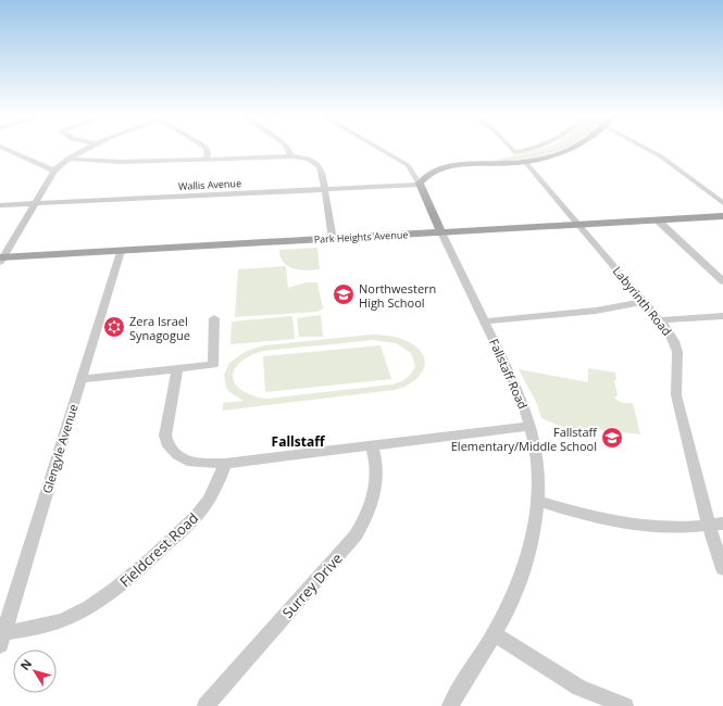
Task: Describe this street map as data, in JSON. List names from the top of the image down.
{
  "streets": {
    "main road": ["Park Heights Avenue", "Fallstaff Road"],
    "street": [
      "Wallis Avenue",
      "Labyrinth Road",
      "Glengyle Avenue",
      "Fieldcrest Road",
      "Surrey Drive"
    ]
  },
  "crossings": [
    ["Wallis Avenue", "Fallstaff Road"],
    ["Park Heights Avenue", "Labyrinth Road"],
    ["Park Heights Avenue", "Fallstaff Road"],
    ["Park Heights Avenue", "Glengyle Avenue"],
    ["Glengyle Avenue", "Fieldcrest Road"]
  ],
  "districts": ["Fallstaff"],
  "places": {
    "school or university": ["Northwestern High School", "Fallstaff Elementary/Middle School"],
    "synagogue": ["Zera Israel Synagogue"]
  },
  "north": "top left"
}
